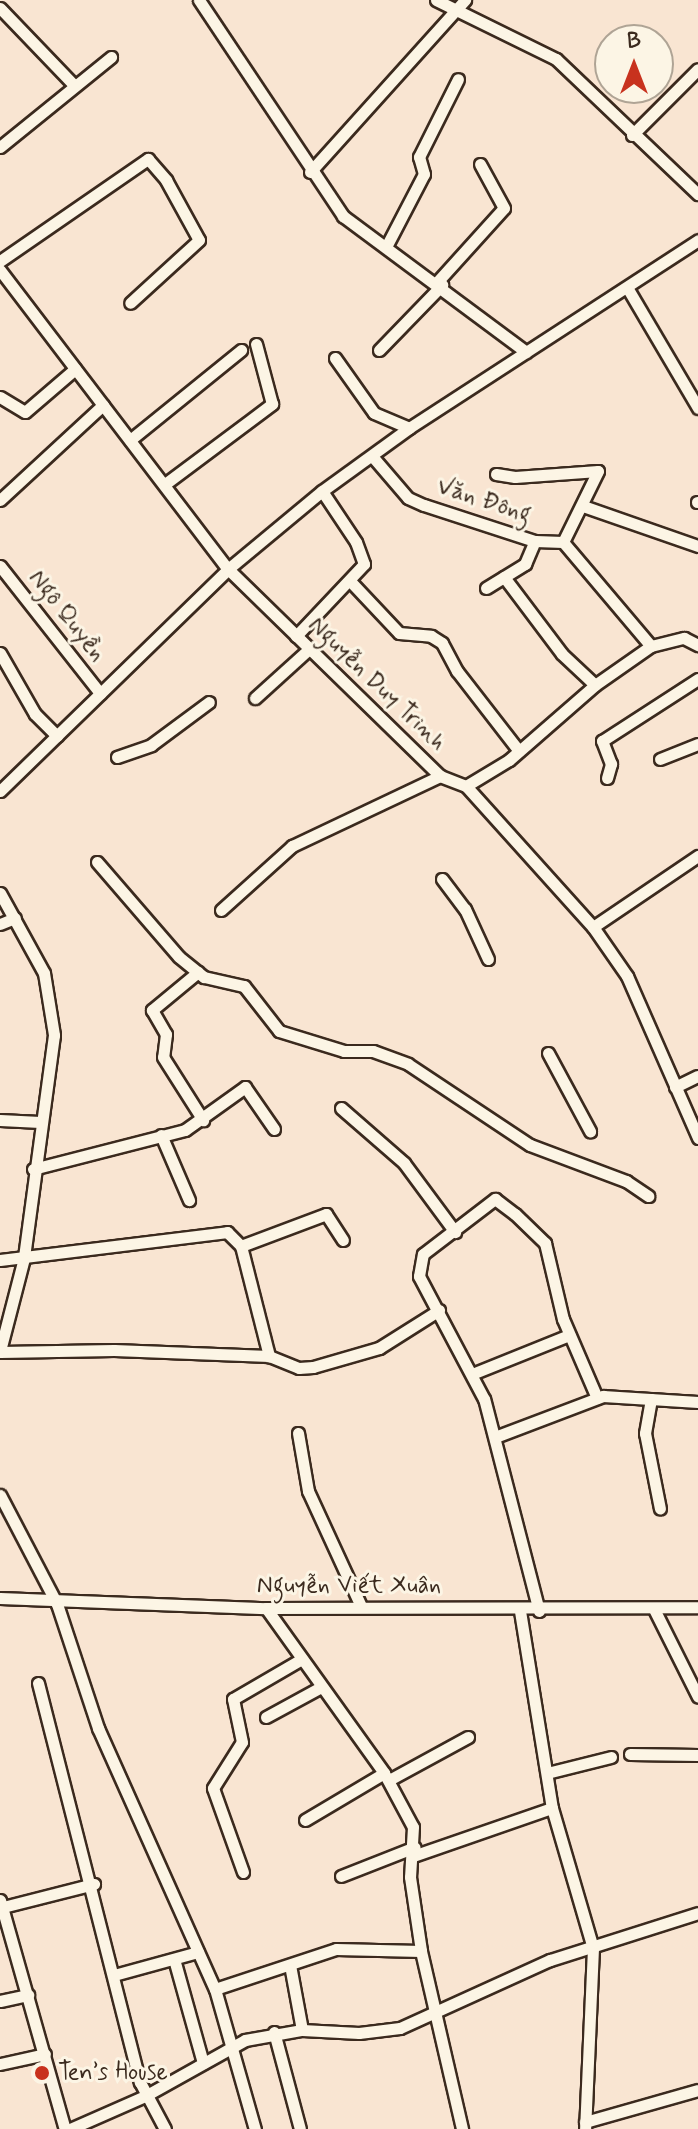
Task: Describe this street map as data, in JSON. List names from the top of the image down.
{
  "streets": {
    "street": [
      "Văn Đông",
      "Ngô Quyền",
      "Nguyễn Duy Trinh",
      "Nguyễn Viết Xuân"
    ]
  },
  "places": ["Ten’s House"],
  "north": "top"
}
